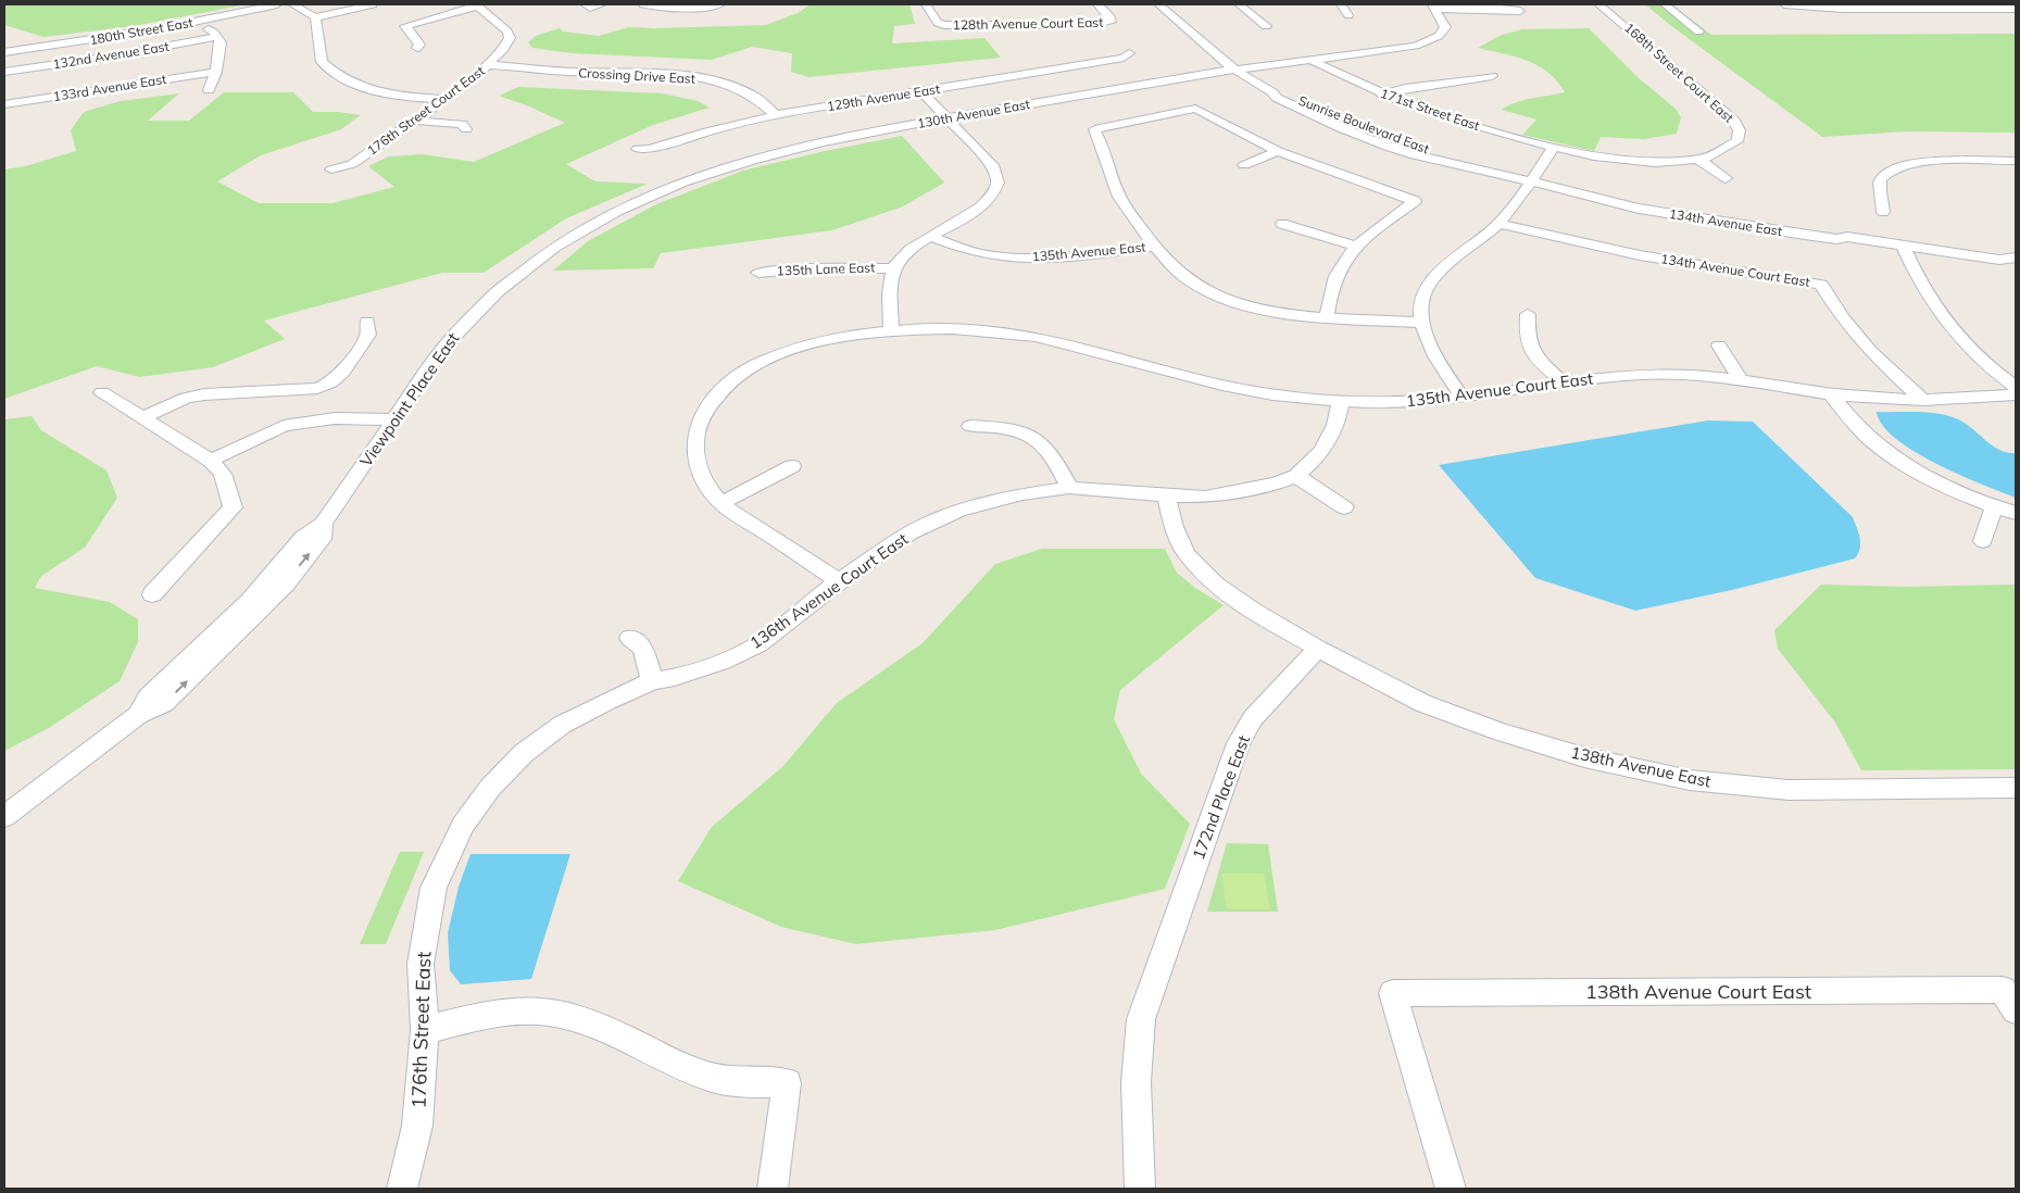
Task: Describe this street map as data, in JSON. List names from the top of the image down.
{
  "streets": {
    "street": [
      "128th Avenue Court East",
      "180th Street East",
      "132nd Avenue East",
      "168th Street Court East",
      "Crossing Drive East",
      "133rd Avenue East",
      "129th Avenue East",
      "171st Street East",
      "176th Street Court East",
      "130th Avenue East",
      "Sunrise Boulevard East",
      "134th Avenue East",
      "135th Avenue East",
      "135th Lane East",
      "134th Avenue Court East",
      "135th Avenue Court East",
      "Viewpoint Place East",
      "136th Avenue Court East",
      "138th Avenue East",
      "172nd Place East",
      "138th Avenue Court East",
      "176th Street East"
    ]
  },
  "crossings": [
    ["Crossing Drive East", "129th Avenue East"],
    ["Crossing Drive East", "176th Street Court East"],
    ["171st Street East", "130th Avenue East"],
    ["130th Avenue East", "Sunrise Boulevard East"],
    ["130th Avenue East", "Viewpoint Place East"],
    ["Sunrise Boulevard East", "134th Avenue East"],
    ["134th Avenue Court East", "135th Avenue Court East"],
    ["135th Avenue Court East", "136th Avenue Court East"],
    ["136th Avenue Court East", "176th Street East"],
    ["138th Avenue East", "172nd Place East"]
  ]
}
